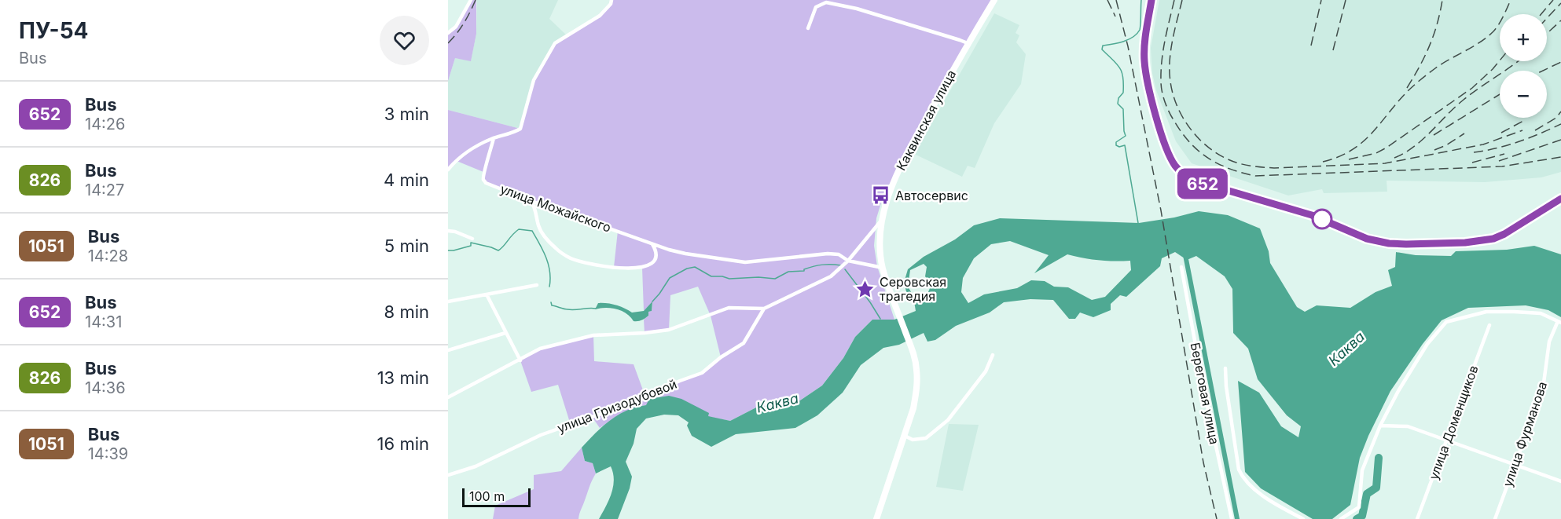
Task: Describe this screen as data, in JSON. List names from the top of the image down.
{
  "streets": {
    "main road": ["Каквинская улица"],
    "street": [
      "улица Можайского",
      "Береговая улица",
      "улица Гризодубовой",
      "улица Доменщиков",
      "улица Фурманова"
    ]
  },
  "crossings": [
    ["Каквинская улица", "улица Можайского"]
  ],
  "water": ["Каква"],
  "places": {
    "bus stop": ["Автосервис"],
    "place": ["Серовская трагедия"]
  },
  "lines": ["bus line 652"],
  "scale_bar": "100 m",
  "page": {
    "heading": ["ПУ-54", "Bus"],
    "on_map": "652",
    "map_buttons": ["+", "−"],
    "list": [
      {
        "mark": "652",
        "name": "Bus",
        "note": "14:26",
        "value": "3 min"
      },
      {
        "mark": "826",
        "name": "Bus",
        "note": "14:27",
        "value": "4 min"
      },
      {
        "mark": "1051",
        "name": "Bus",
        "note": "14:28",
        "value": "5 min"
      },
      {
        "mark": "652",
        "name": "Bus",
        "note": "14:31",
        "value": "8 min"
      },
      {
        "mark": "826",
        "name": "Bus",
        "note": "14:36",
        "value": "13 min"
      },
      {
        "mark": "1051",
        "name": "Bus",
        "note": "14:39",
        "value": "16 min"
      }
    ],
    "scale": "100 m"
  }
}
